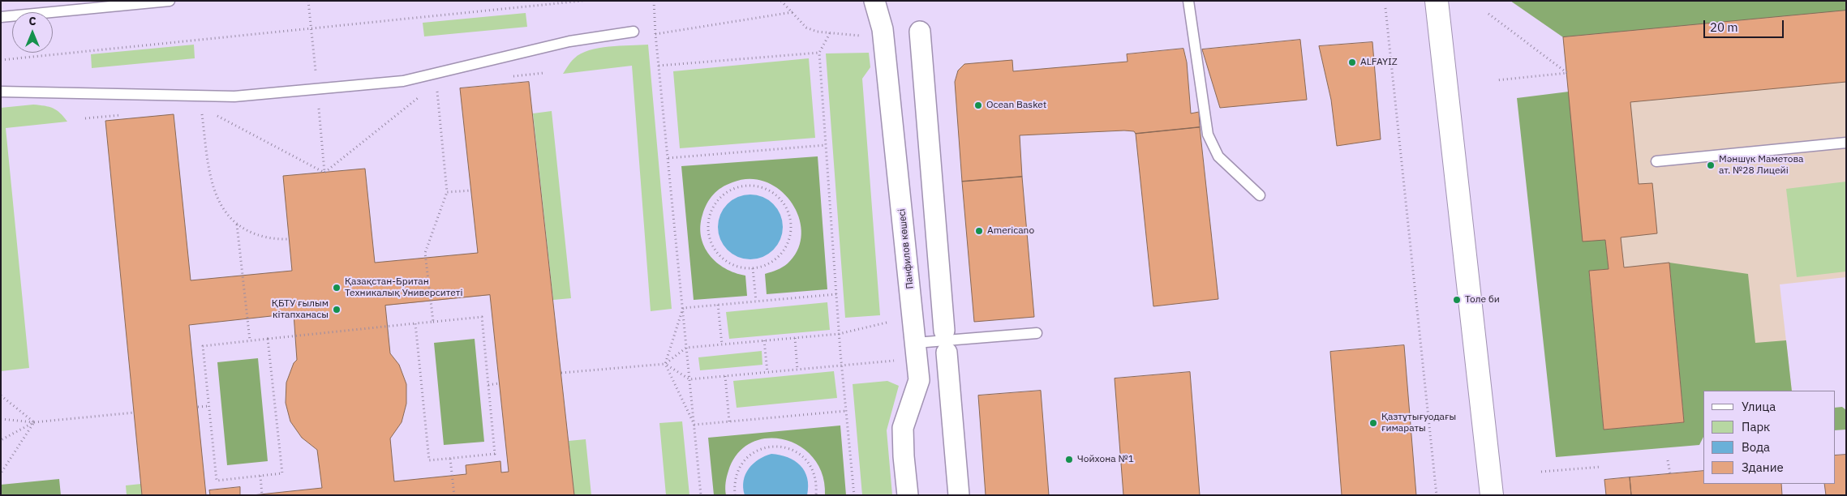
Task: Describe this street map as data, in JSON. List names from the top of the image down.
{
  "streets": {
    "street": ["Панфилов көшесі"]
  },
  "places": [
    "ALFAYIZ",
    "Ocean Basket",
    "Мәншүк Маметова ат. №28 Лицейі",
    "Americano",
    "Қазақстан-Британ Техникалық Университеті",
    "Толе би",
    "ҚБТУ ғылым кітапханасы",
    "Қазтұтығуодағы ғимараты",
    "Чойхона №1"
  ],
  "legend": [
    "Улица",
    "Парк",
    "Вода",
    "Здание"
  ],
  "scale_bar": "20 m",
  "north": "top"
}
